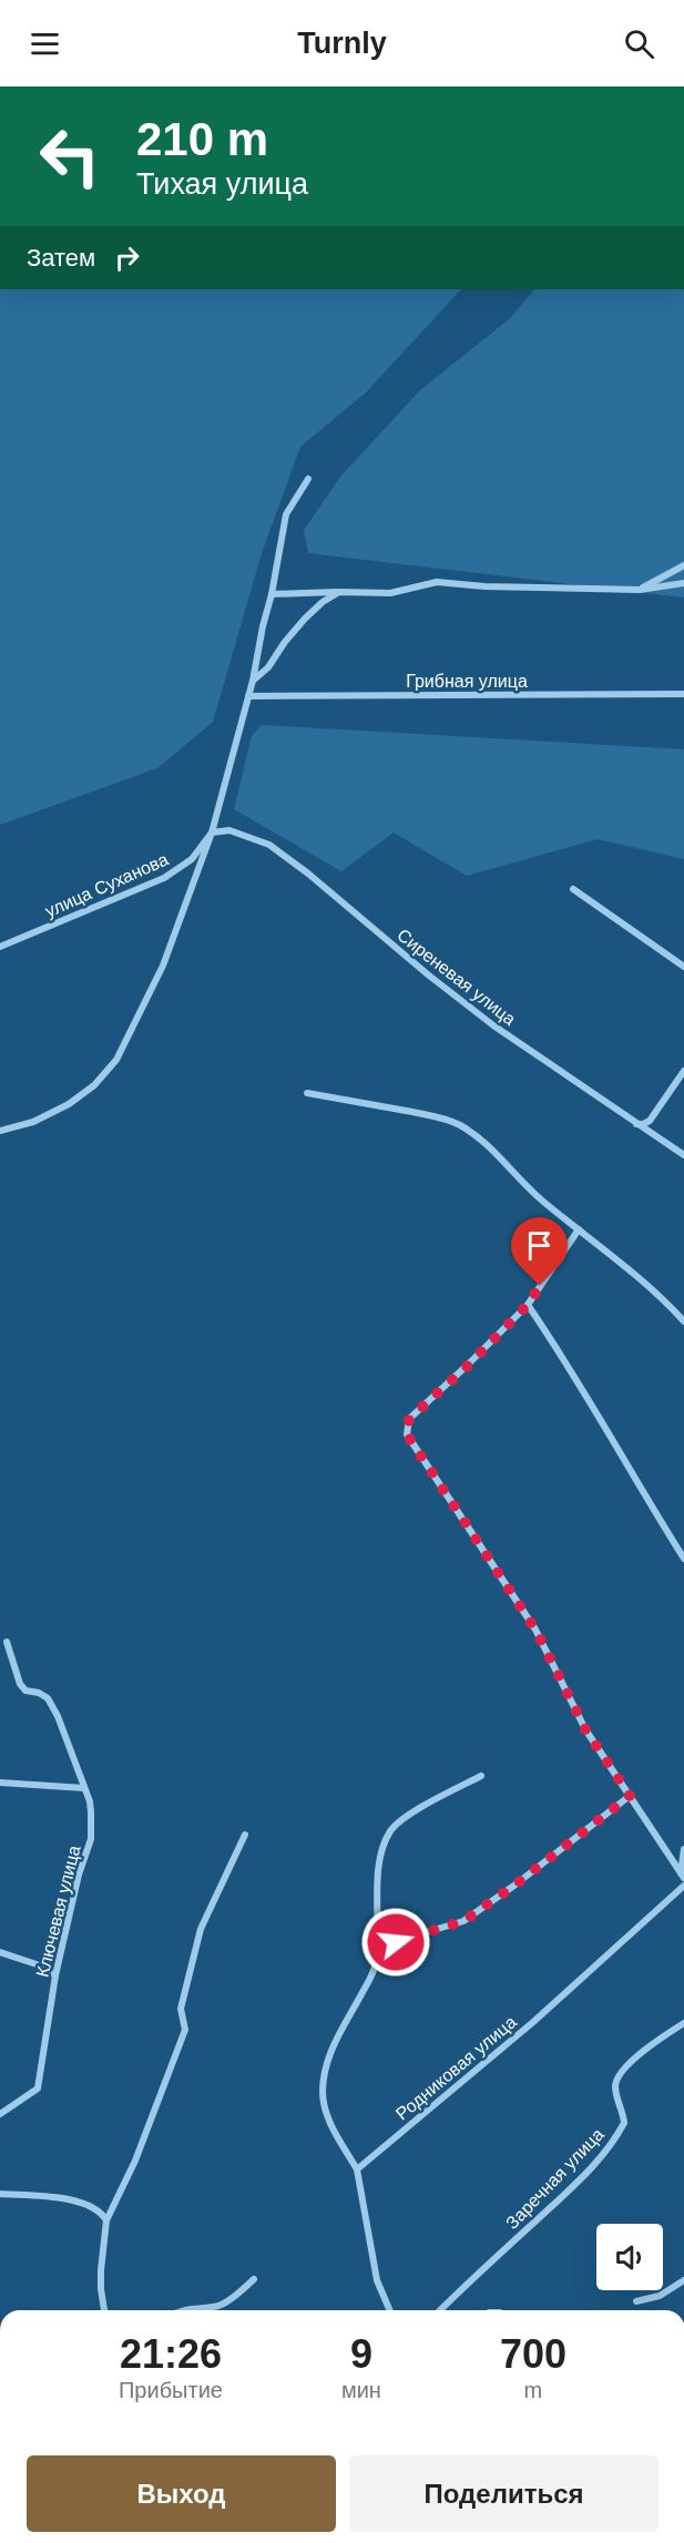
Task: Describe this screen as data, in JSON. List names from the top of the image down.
{
  "streets": {
    "street": [
      "Грибная улица",
      "улица Суханова",
      "Сиреневая улица",
      "Ключевая улица",
      "Родниковая улица",
      "Заречная улица"
    ]
  },
  "crossings": [
    ["улица Суханова", "Сиреневая улица"]
  ],
  "page": {
    "header": "Turnly",
    "turn": ["210 m", "Тихая улица"],
    "then": "Затем",
    "eta": [
      "21:26",
      "Прибытие",
      "9",
      "мин",
      "700",
      "m"
    ],
    "buttons": ["Выход", "Поделиться"]
  }
}
